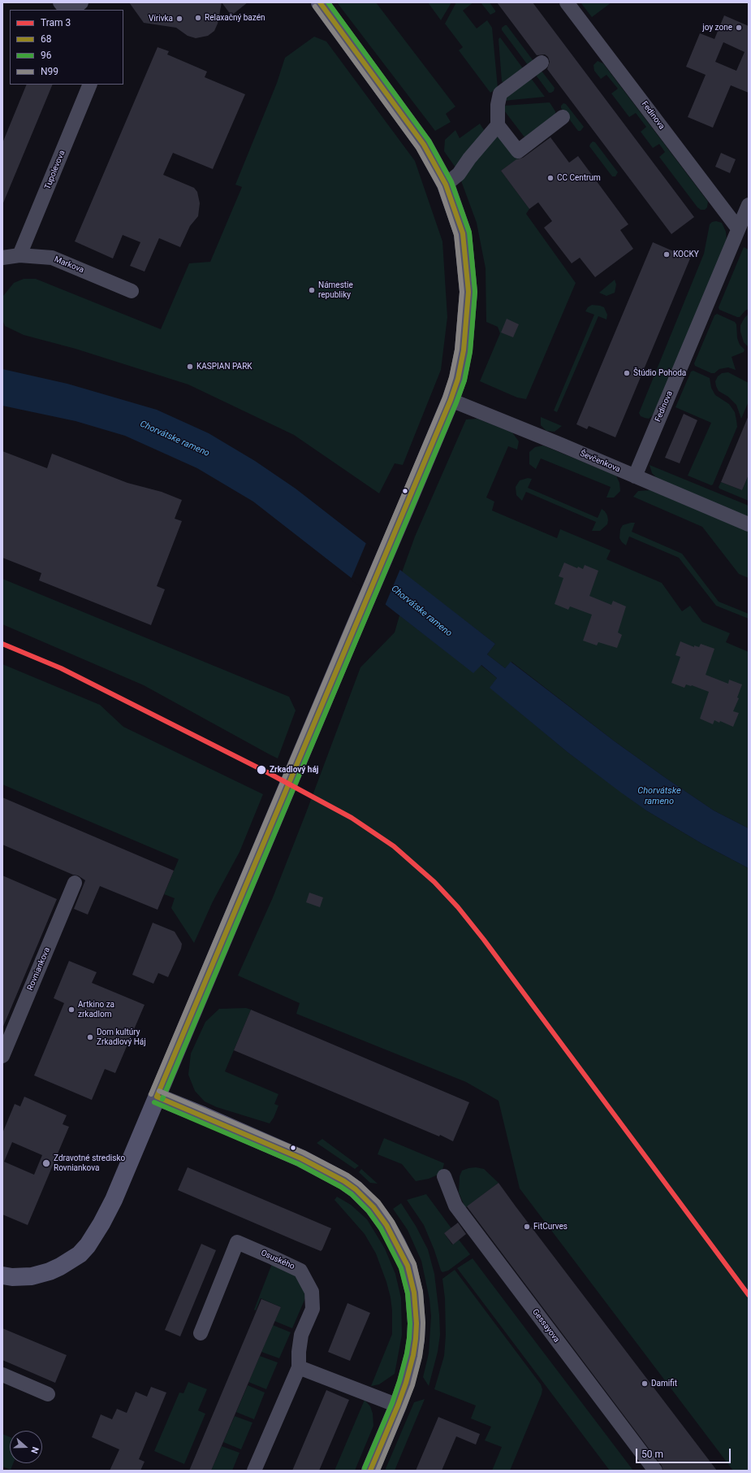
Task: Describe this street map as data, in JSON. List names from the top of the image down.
{
  "streets": {
    "street": [
      "Fedinova",
      "Tupolevova",
      "Markova",
      "Ševčenkova",
      "Rovniankova",
      "Osuského",
      "Gessayova"
    ]
  },
  "crossings": [
    ["Fedinova", "Ševčenkova"],
    ["Tupolevova", "Markova"]
  ],
  "water": ["Chorvátske rameno"],
  "places": [
    "Relaxačný bazén",
    "Vírivka",
    "joy zone",
    "CC Centrum",
    "KOCKY",
    "Námestie republiky",
    "KASPIAN PARK",
    "Štúdio Pohoda",
    "Zrkadlový háj",
    "Artkino za zrkadlom",
    "Dom kultúry Zrkadlový Háj",
    "Zdravotné stredisko Rovniankova",
    "FitCurves",
    "Damifit"
  ],
  "lines": [
    "transit line 68",
    "transit line 96",
    "transit line N99",
    "tram line 3"
  ],
  "legend": [
    "Tram 3",
    "68",
    "96",
    "N99"
  ],
  "scale_bar": "50 m",
  "north": "right"
}
